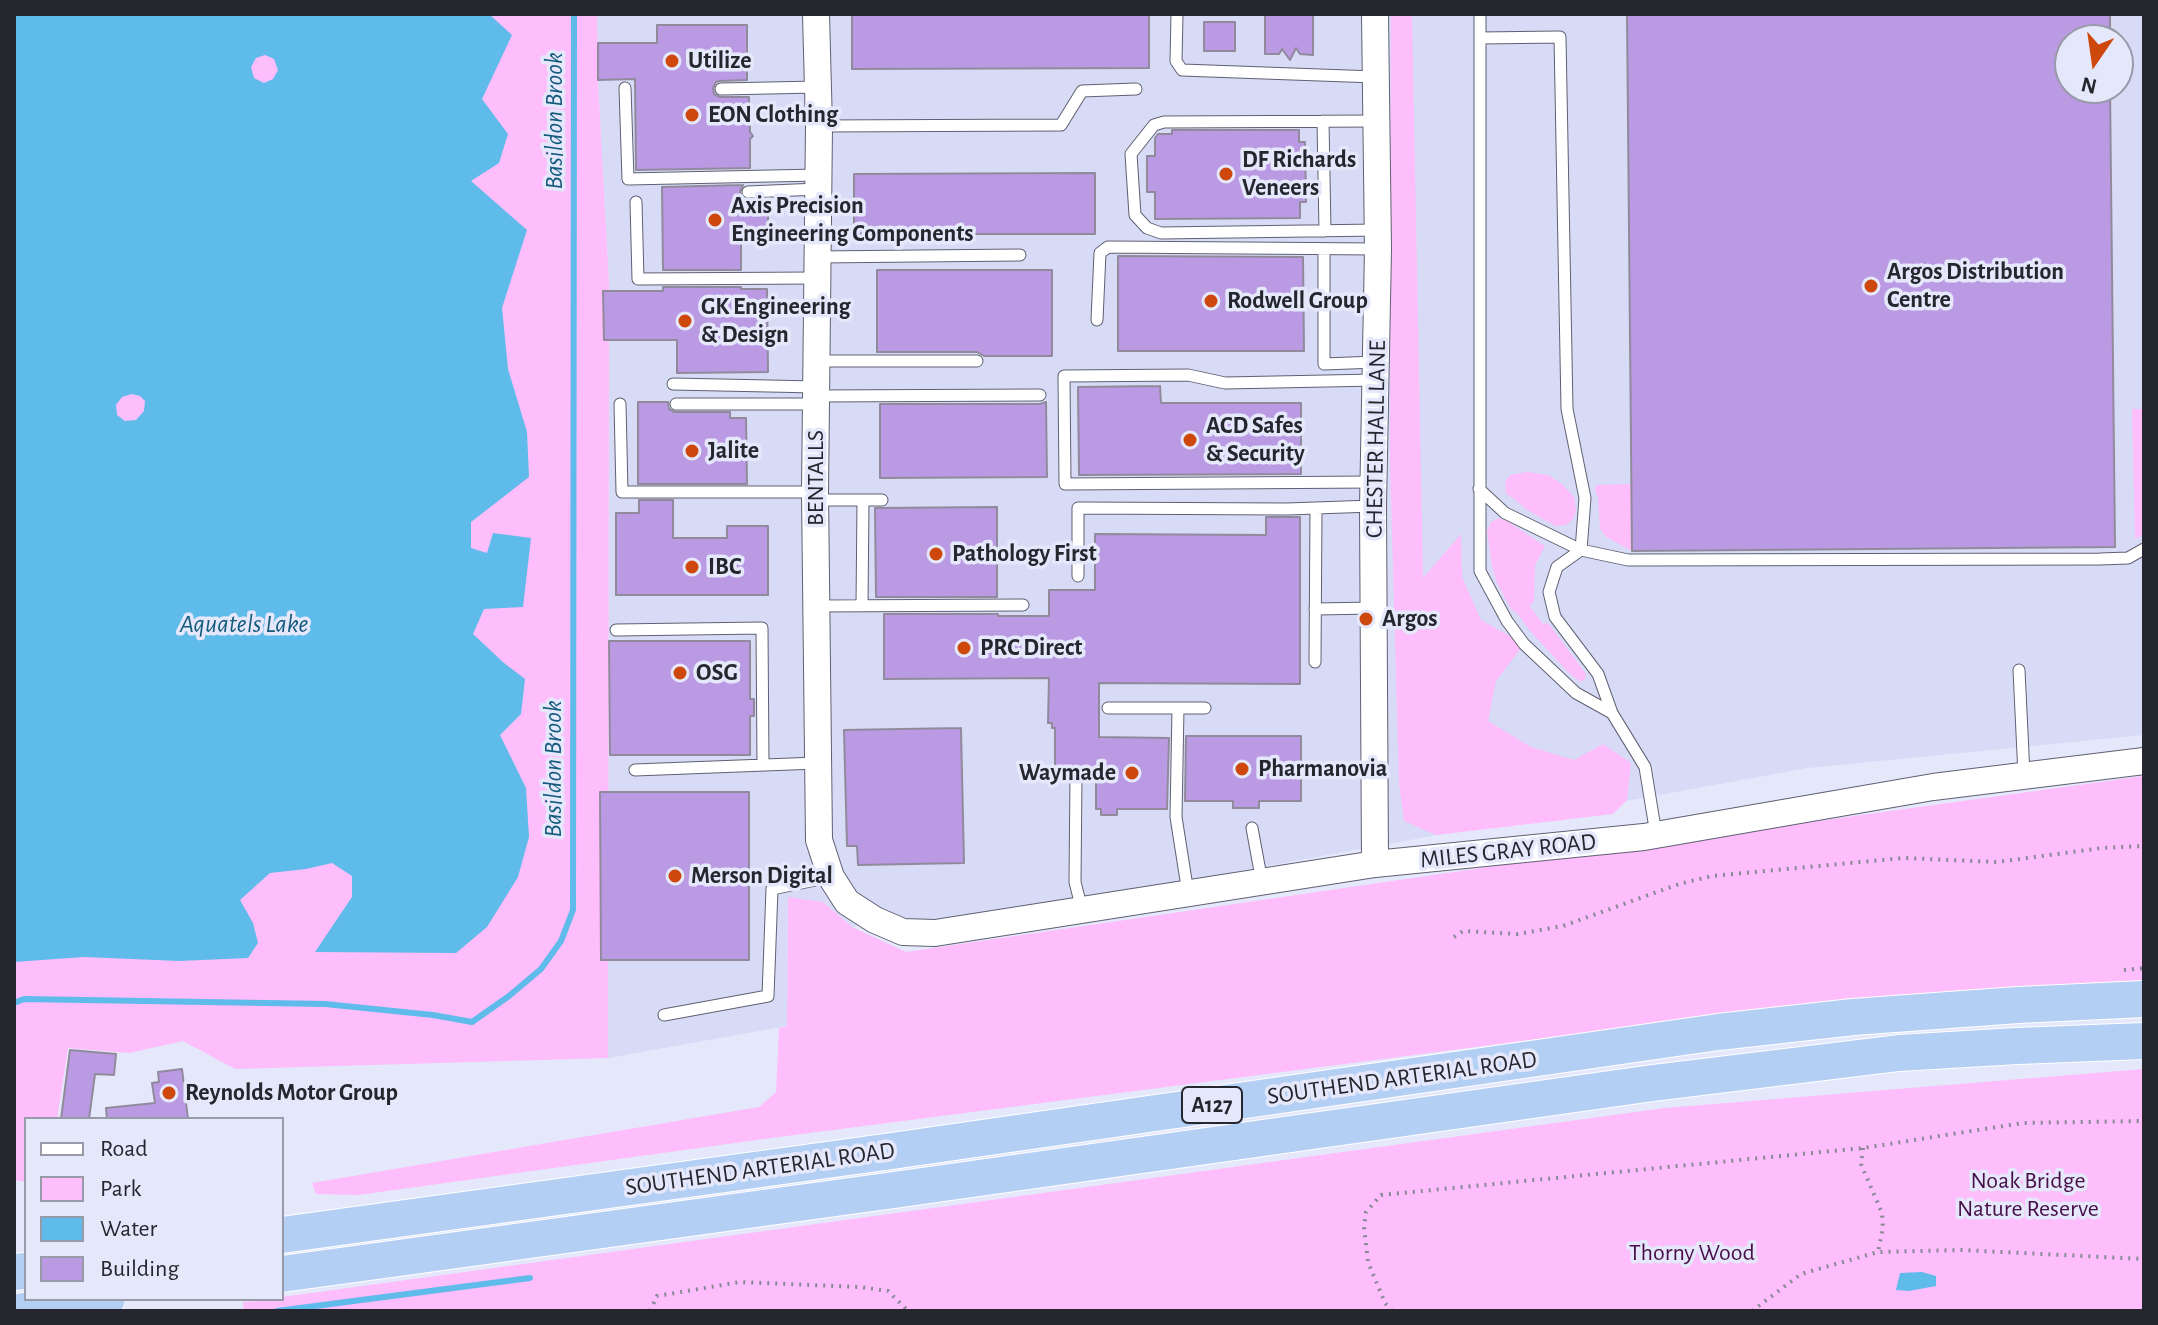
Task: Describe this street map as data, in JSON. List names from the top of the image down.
{
  "streets": {
    "highway": ["SOUTHEND ARTERIAL ROAD", "A127"],
    "street": ["CHESTER HALL LANE", "BENTALLS", "MILES GRAY ROAD"]
  },
  "crossings": [
    ["CHESTER HALL LANE", "MILES GRAY ROAD"],
    ["BENTALLS", "MILES GRAY ROAD"]
  ],
  "water": ["Basildon Brook", "Aquatels Lake"],
  "parks": ["Noak Bridge Nature Reserve", "Thorny Wood"],
  "places": [
    "Utilize",
    "EON Clothing",
    "DF Richards Veneers",
    "Axis Precision Engineering Components",
    "Argos Distribution Centre",
    "Rodwell Group",
    "GK Engineering & Design",
    "ACD Safes & Security",
    "Jalite",
    "Pathology First",
    "IBC",
    "Argos",
    "PRC Direct",
    "OSG",
    "Pharmanovia",
    "Waymade",
    "Merson Digital",
    "Reynolds Motor Group"
  ],
  "legend": [
    "Road",
    "Park",
    "Water",
    "Building"
  ],
  "north": "bottom"
}
